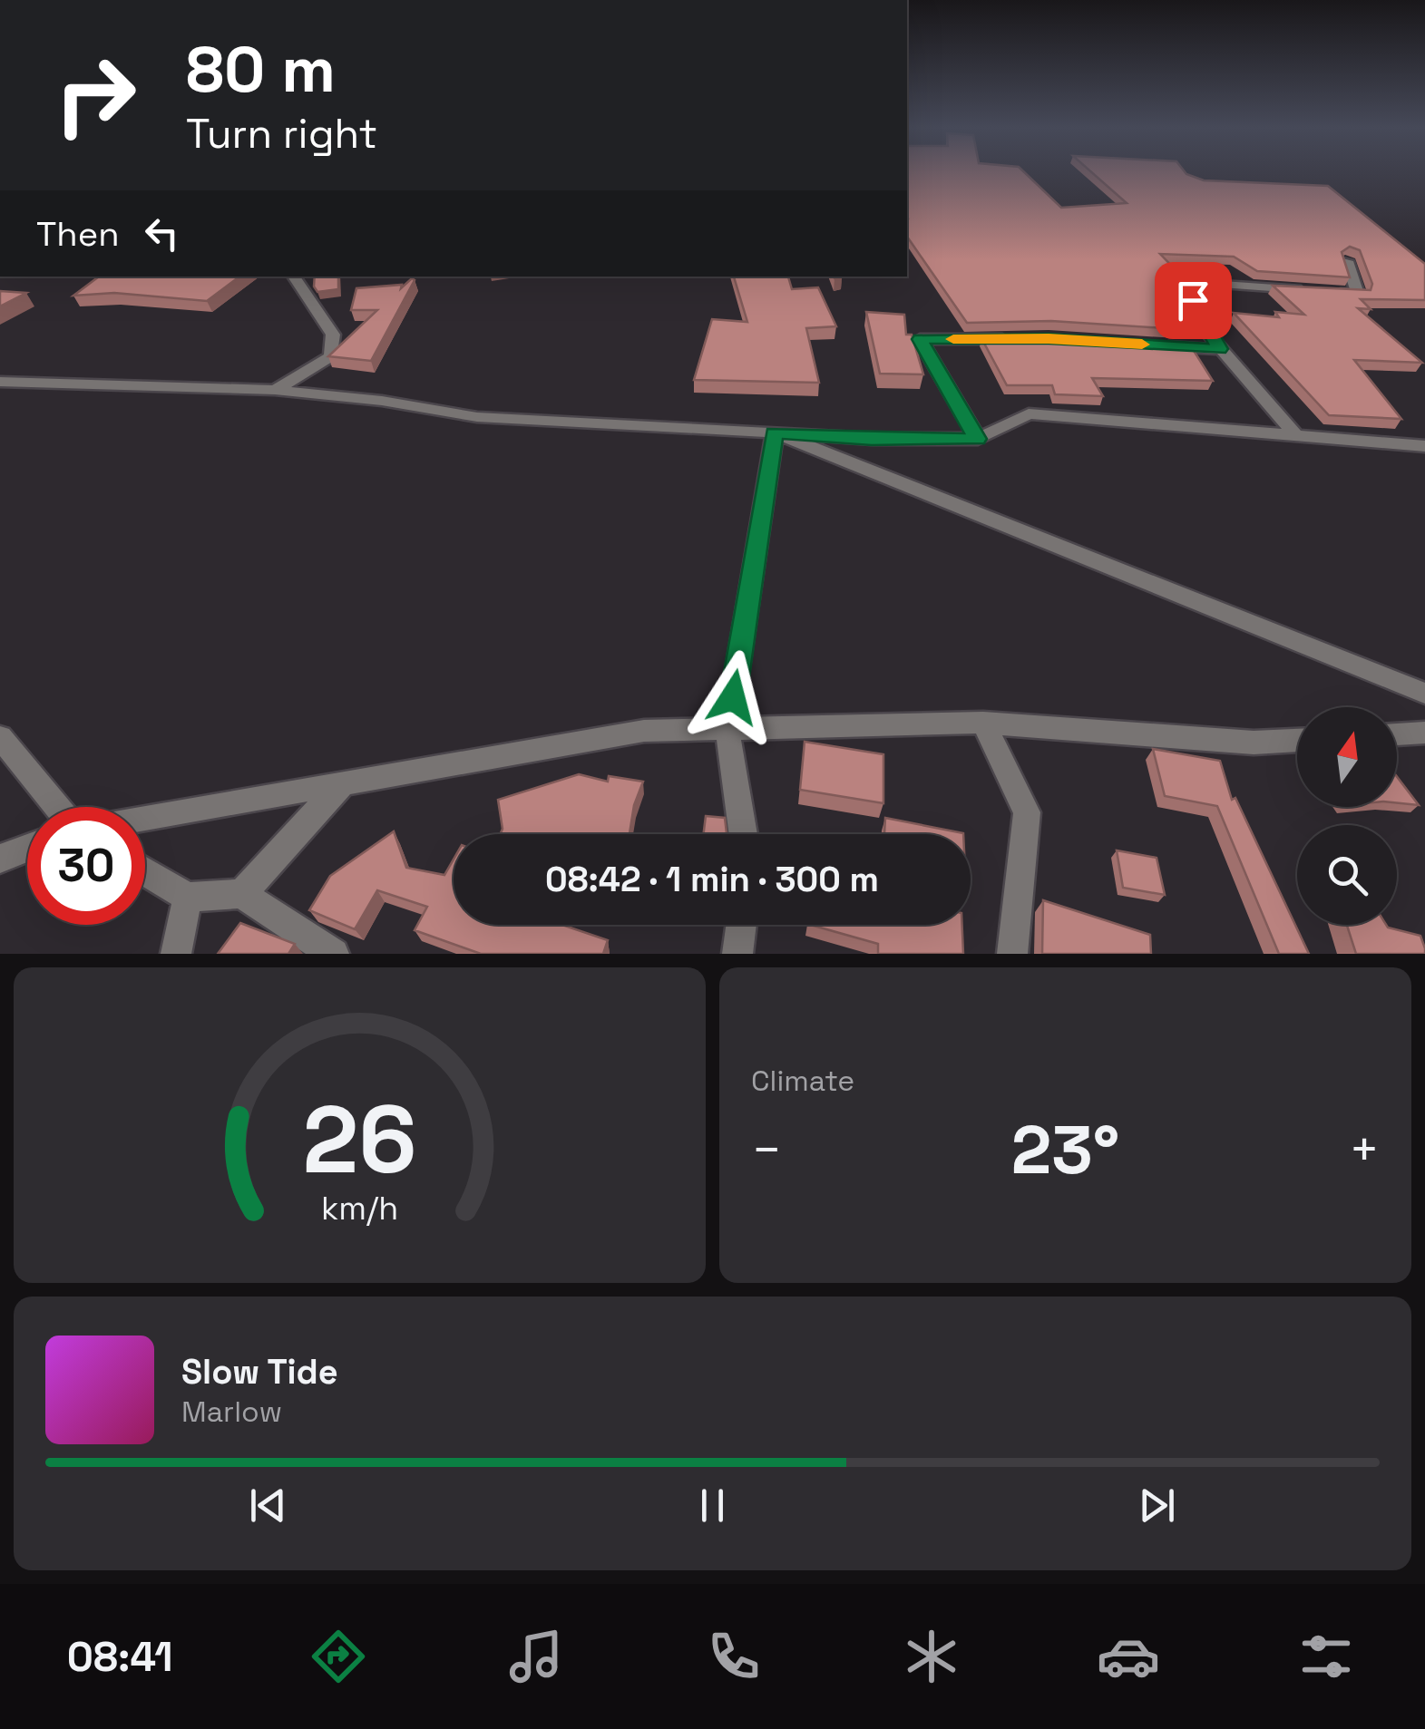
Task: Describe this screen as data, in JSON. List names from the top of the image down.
{
  "north": "top",
  "page": {
    "turn": ["80 m", "Turn right"],
    "then": "Then",
    "limit": "30",
    "trip": "08:42 · 1 min · 300 m",
    "tile": "Climate",
    "heat": ["−", "23°", "+"],
    "song": ["Slow Tide", "Marlow"],
    "tabs": "08:41",
    "gauge": ["26", "km/h"]
  }
}
